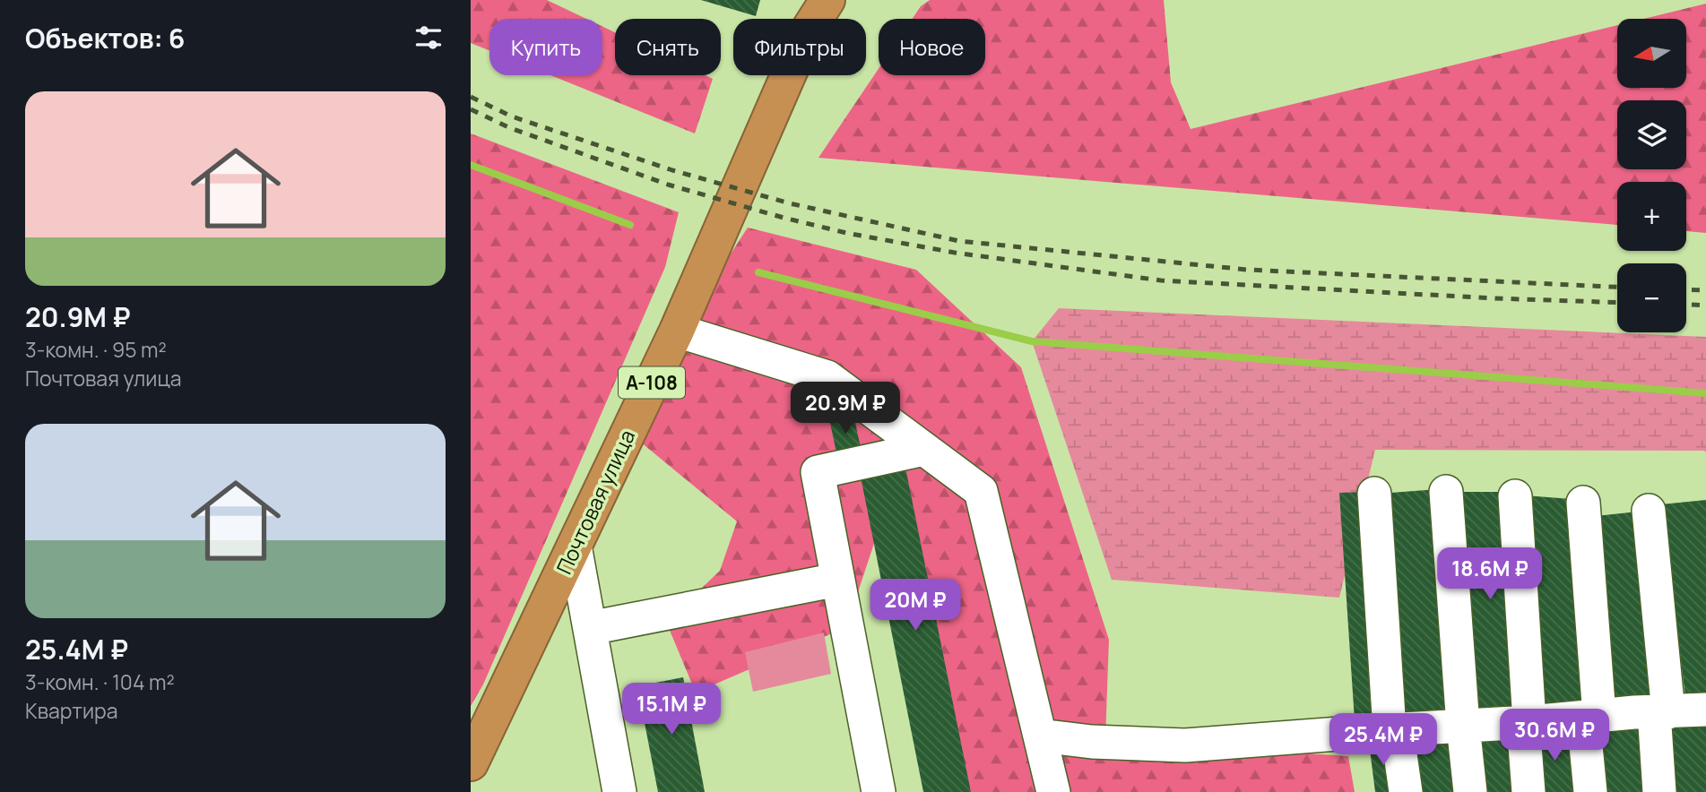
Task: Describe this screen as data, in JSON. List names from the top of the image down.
{
  "streets": {
    "highway": ["А-108", "Почтовая улица"]
  },
  "north": "left",
  "page": {
    "heading": "Объектов: 6",
    "map_buttons": ["+", "−"],
    "chip": [
      "Купить",
      "Снять",
      "Фильтры",
      "Новое"
    ],
    "list": [
      {
        "name": "20.9M ₽",
        "note": "3-комн. · 95 m² · Почтовая улица"
      },
      {
        "name": "25.4M ₽",
        "note": "3-комн. · 104 m² · Квартира"
      }
    ],
    "price": [
      "20.9M ₽",
      "18.6M ₽",
      "20M ₽",
      "15.1M ₽",
      "30.6M ₽",
      "25.4M ₽"
    ]
  }
}
